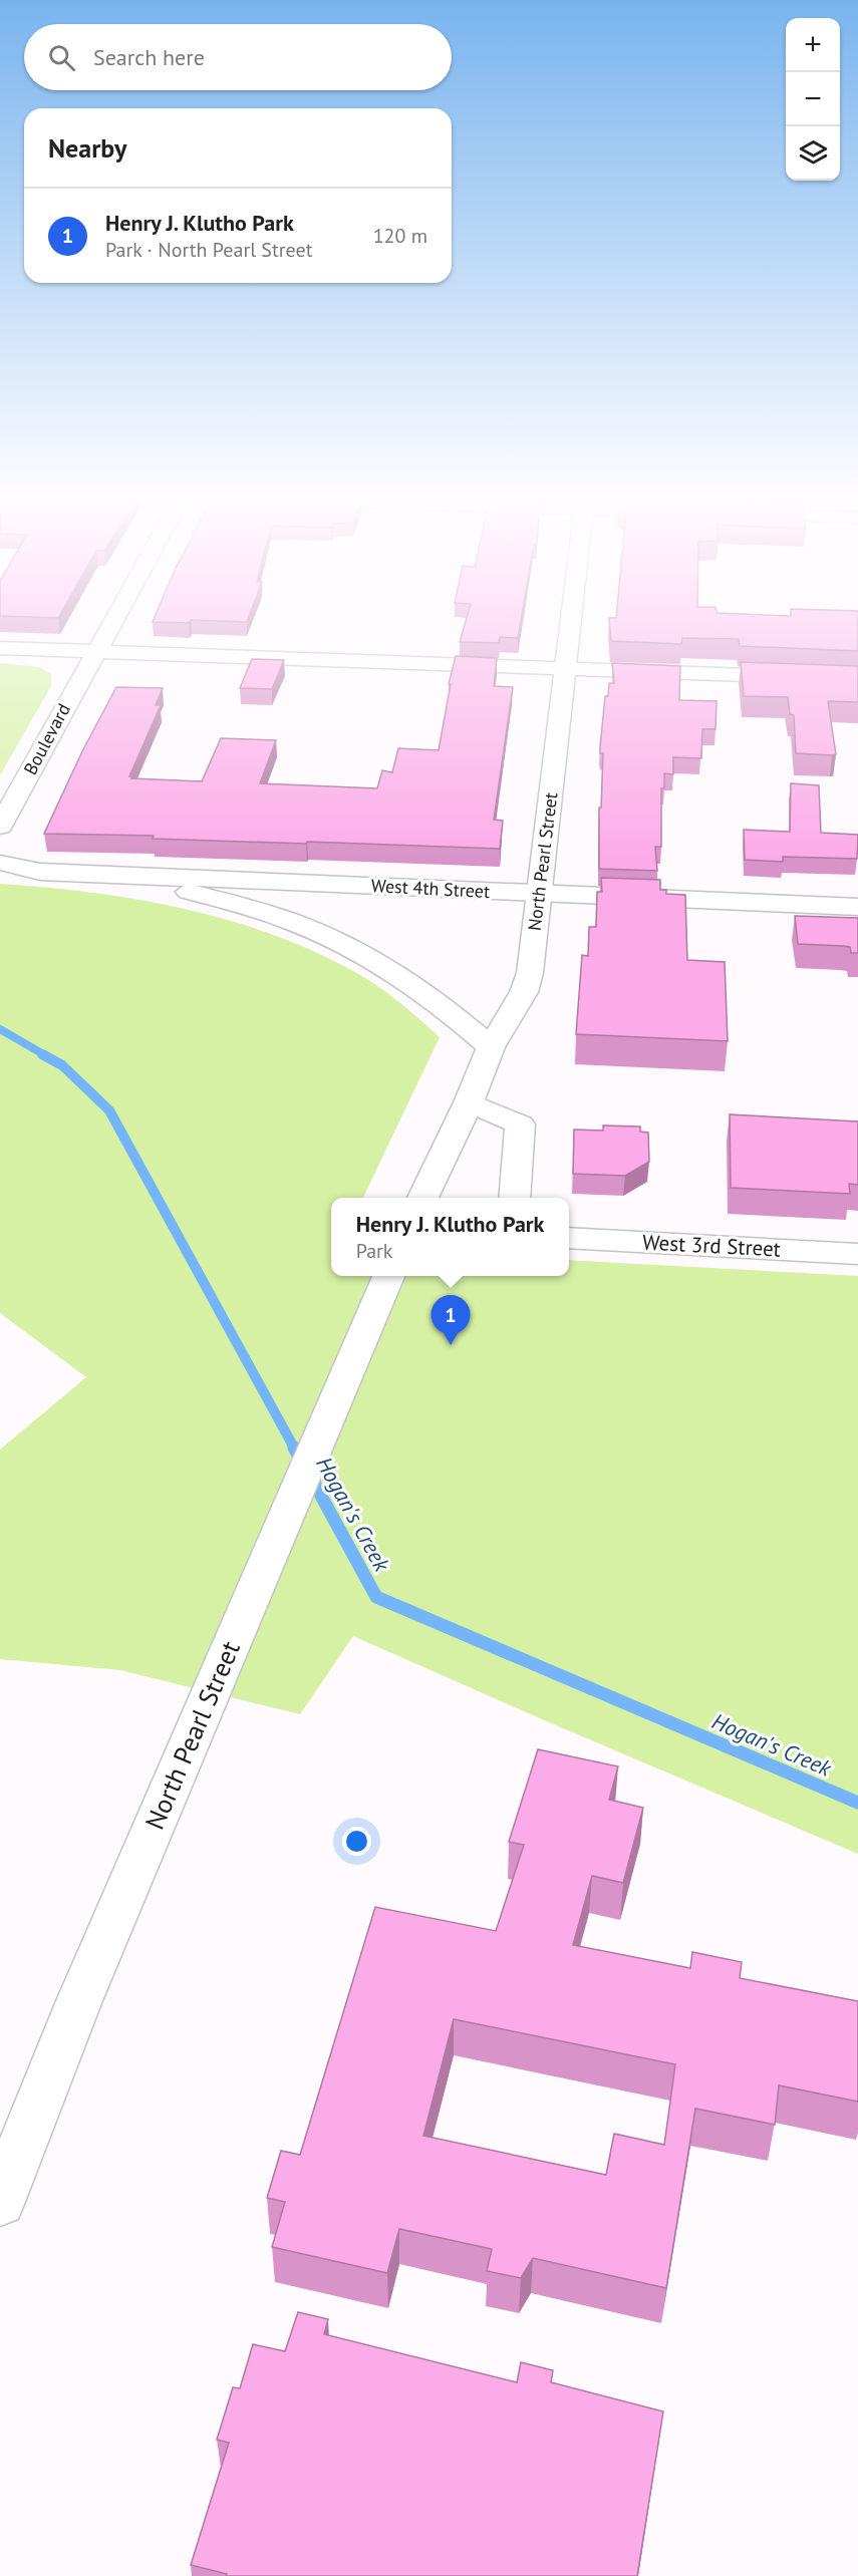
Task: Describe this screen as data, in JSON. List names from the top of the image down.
{
  "streets": {
    "street": [
      "Boulevard",
      "North Pearl Street",
      "West 4th Street",
      "West 3rd Street"
    ]
  },
  "crossings": [
    ["North Pearl Street", "West 4th Street"]
  ],
  "water": ["Hogan's Creek"],
  "page": {
    "map_buttons": ["+", "−"],
    "search": "Search here",
    "heading": "Nearby",
    "list": [
      {
        "mark": "1",
        "name": "Henry J. Klutho Park",
        "note": "Park · North Pearl Street",
        "value": "120 m"
      }
    ],
    "popup": ["Henry J. Klutho Park", "Park"],
    "pins": "1"
  }
}
